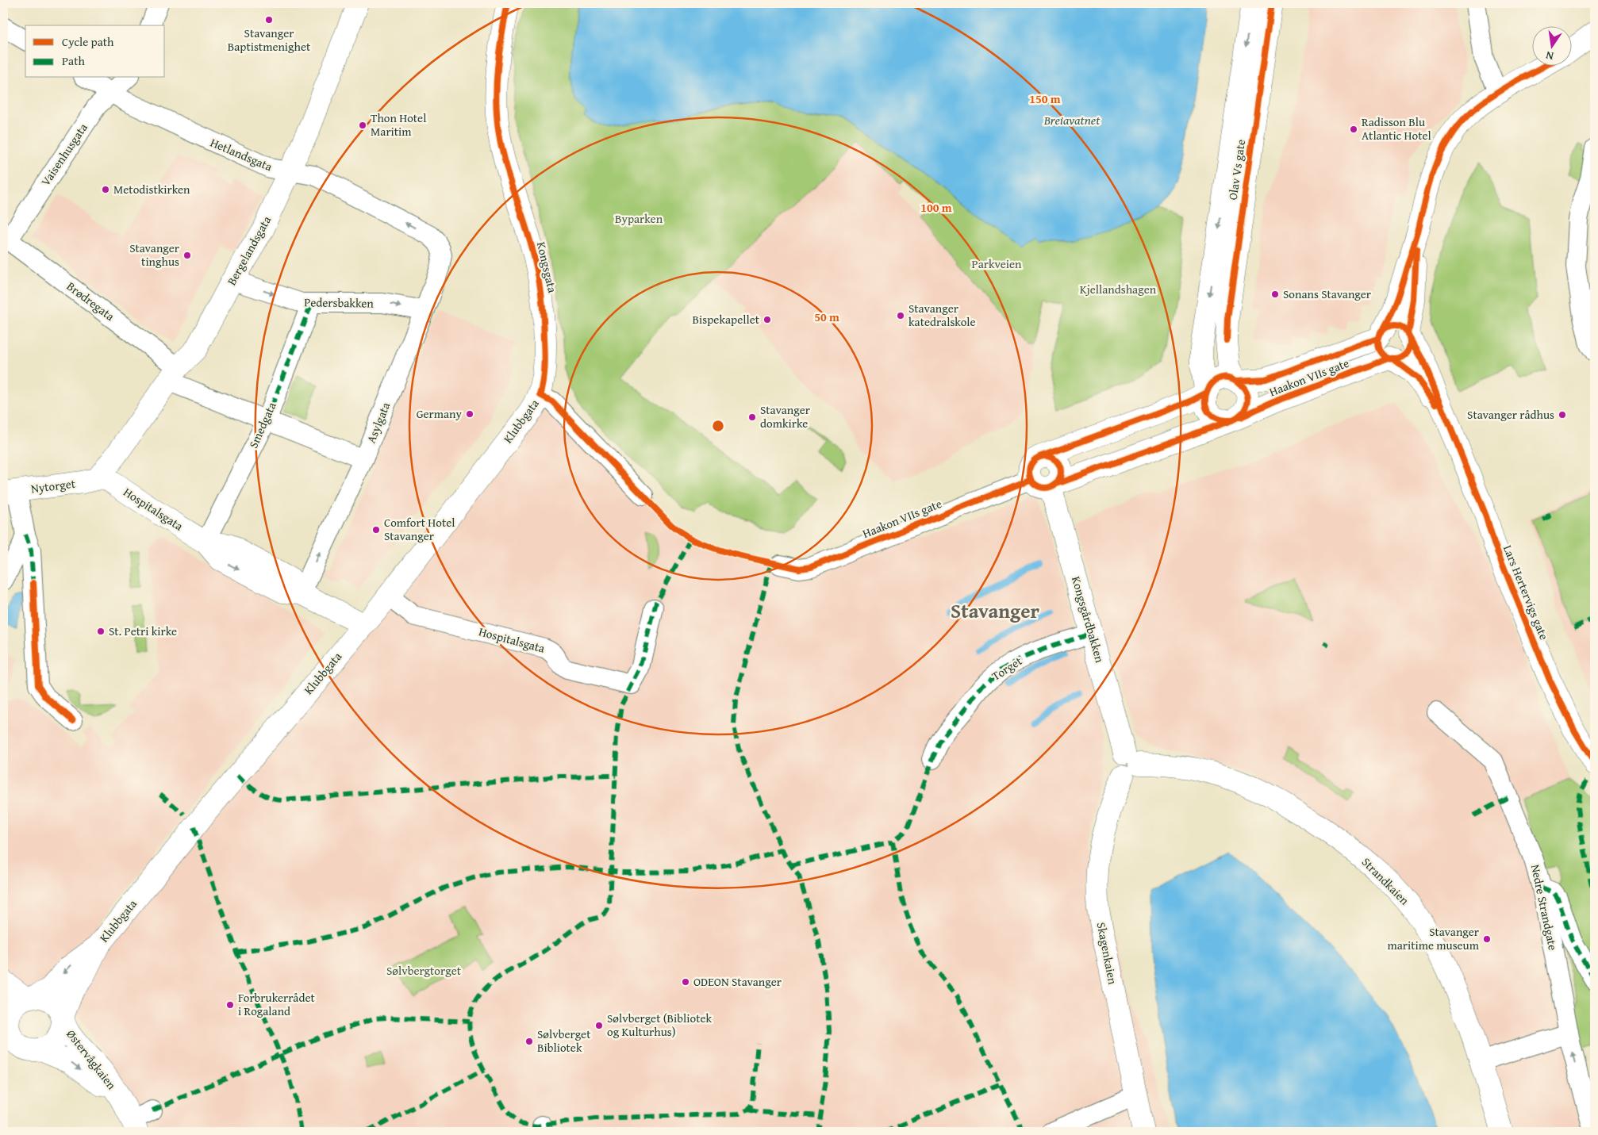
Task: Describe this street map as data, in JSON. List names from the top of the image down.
{
  "streets": {
    "street": [
      "Vaisenhusgata",
      "Hetlandsgata",
      "Olav Vs gate",
      "Bergelandsgata",
      "Kongsgata",
      "Brødregata",
      "Pedersbakken",
      "Haakon VIIs gate",
      "Klubbgata",
      "Asylgata",
      "Smedgata",
      "Nytorget",
      "Hospitalsgata",
      "Lars Hertervigs gate",
      "Kongsgårdbakken",
      "Torget",
      "Strandkaien",
      "Nedre Strandgate",
      "Skagenkaien",
      "Østervågkaien"
    ]
  },
  "crossings": [
    ["Vaisenhusgata", "Hetlandsgata"],
    ["Vaisenhusgata", "Brødregata"],
    ["Hetlandsgata", "Bergelandsgata"],
    ["Hetlandsgata", "Asylgata"],
    ["Olav Vs gate", "Haakon VIIs gate"],
    ["Bergelandsgata", "Brødregata"],
    ["Bergelandsgata", "Pedersbakken"],
    ["Bergelandsgata", "Nytorget"],
    ["Bergelandsgata", "Hospitalsgata"],
    ["Kongsgata", "Klubbgata"],
    ["Brødregata", "Asylgata"],
    ["Brødregata", "Smedgata"],
    ["Pedersbakken", "Asylgata"],
    ["Pedersbakken", "Smedgata"],
    ["Haakon VIIs gate", "Lars Hertervigs gate"],
    ["Haakon VIIs gate", "Kongsgårdbakken"],
    ["Klubbgata", "Hospitalsgata"],
    ["Klubbgata", "Østervågkaien"],
    ["Asylgata", "Hospitalsgata"],
    ["Smedgata", "Hospitalsgata"],
    ["Nytorget", "Hospitalsgata"],
    ["Kongsgårdbakken", "Torget"],
    ["Kongsgårdbakken", "Strandkaien"],
    ["Kongsgårdbakken", "Skagenkaien"],
    ["Strandkaien", "Skagenkaien"]
  ],
  "one_way": ["Hetlandsgata", "Pedersbakken", "Asylgata"],
  "districts": ["Stavanger"],
  "water": ["Breiavatnet"],
  "parks": [
    "Byparken",
    "Parkveien",
    "Kjellandshagen",
    "Sølvbergtorget"
  ],
  "places": [
    "Stavanger Baptistmenighet",
    "Thon Hotel Maritim",
    "Radisson Blu Atlantic Hotel",
    "Metodistkirken",
    "Stavanger tinghus",
    "Sonans Stavanger",
    "Stavanger katedralskole",
    "Bispekapellet",
    "Germany",
    "Stavanger rådhus",
    "Stavanger domkirke",
    "Comfort Hotel Stavanger",
    "St. Petri kirke",
    "Stavanger maritime museum",
    "ODEON Stavanger",
    "Forbrukerrådet i Rogaland",
    "Sølvberget (Bibliotek og Kulturhus)",
    "Sølvberget Bibliotek"
  ],
  "legend": ["Cycle path", "Path"],
  "north": "bottom",
  "rings": ["150 m", "100 m", "50 m"]
}
